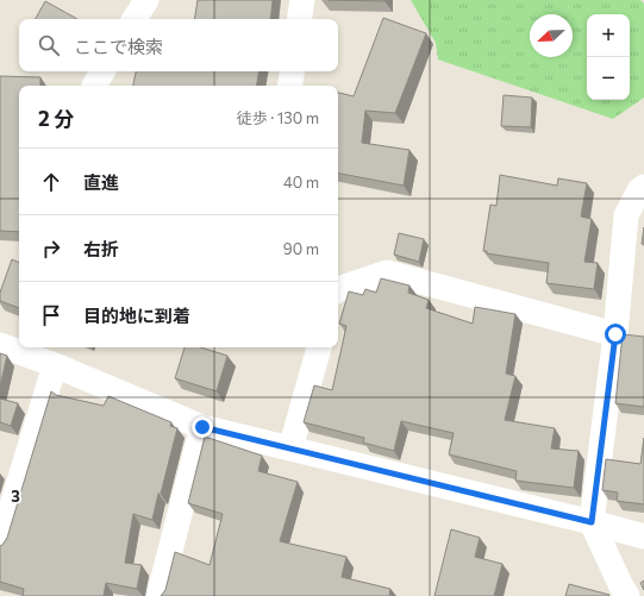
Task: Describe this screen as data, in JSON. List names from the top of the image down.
{
  "north": "bottom left",
  "page": {
    "map_buttons": ["+", "−"],
    "search": "ここで検索",
    "heading": ["2 分", "徒歩 · 130 m"],
    "list": [
      ["直進", "40 m"],
      ["右折", "90 m"],
      "目的地に到着"
    ]
  },
  "grid": {
    "rows": ["3"]
  }
}
